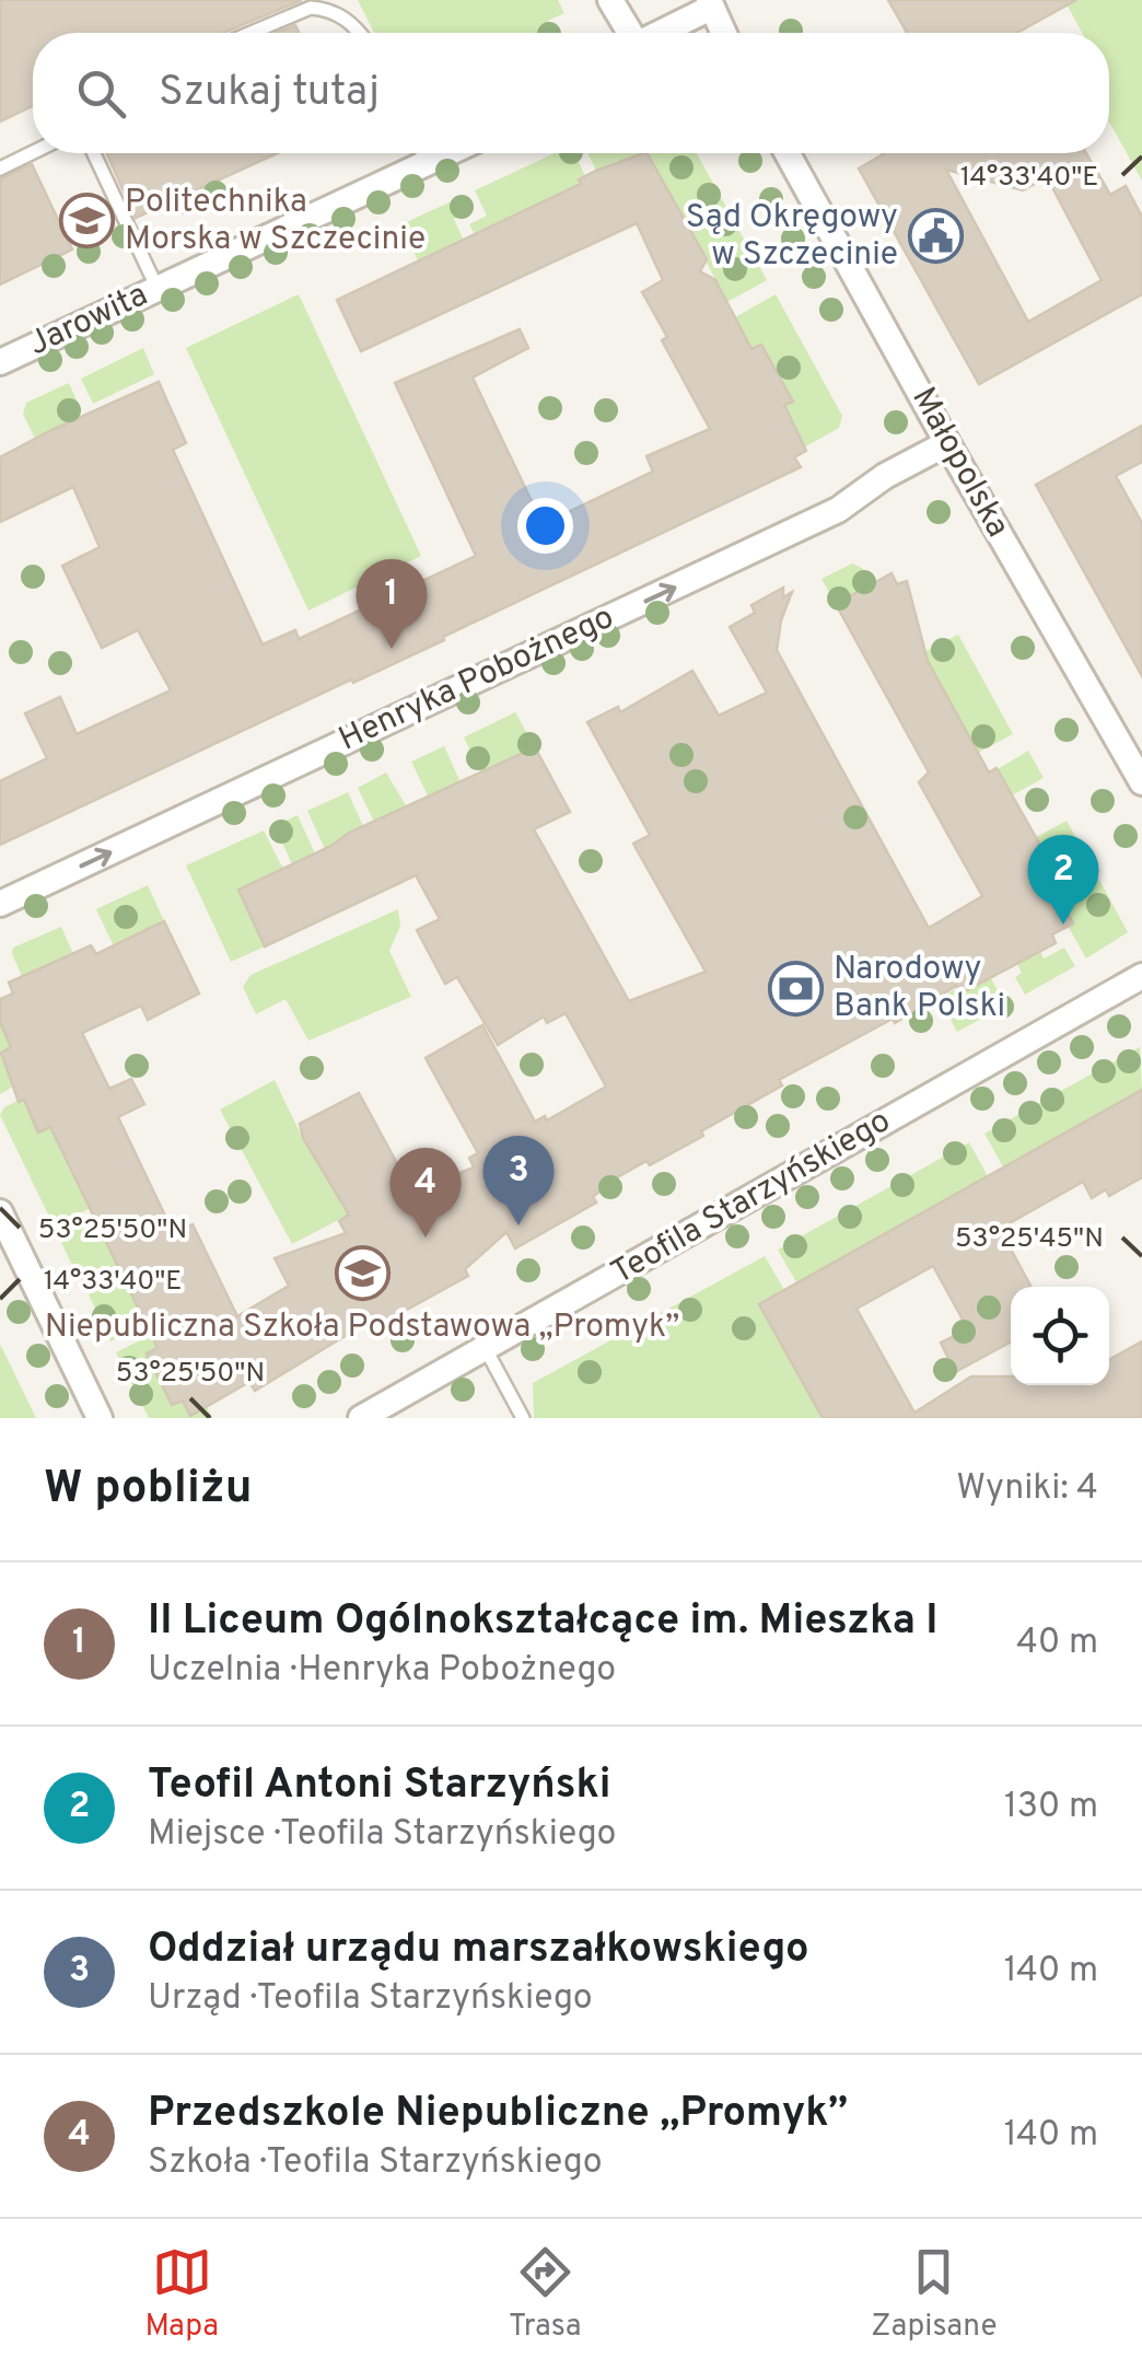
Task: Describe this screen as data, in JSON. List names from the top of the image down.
{
  "streets": {
    "street": [
      "Jarowita",
      "Małopolska",
      "Henryka Pobożnego",
      "Teofila Starzyńskiego"
    ]
  },
  "crossings": [
    ["Małopolska", "Henryka Pobożnego"]
  ],
  "one_way": ["Henryka Pobożnego"],
  "places": {
    "school or university": ["Politechnika Morska w Szczecinie", "Niepubliczna Szkoła Podstawowa „Promyk”"],
    "public building": ["Sąd Okręgowy w Szczecinie"],
    "bank": ["Narodowy Bank Polski"]
  },
  "page": {
    "search": "Szukaj tutaj",
    "pins": [
      "1",
      "2",
      "3",
      "4"
    ],
    "heading": ["W pobliżu", "Wyniki: 4"],
    "list": [
      {
        "mark": "1",
        "name": "II Liceum Ogólnokształcące im. Mieszka I",
        "note": "Uczelnia · Henryka Pobożnego",
        "value": "40 m"
      },
      {
        "mark": "2",
        "name": "Teofil Antoni Starzyński",
        "note": "Miejsce · Teofila Starzyńskiego",
        "value": "130 m"
      },
      {
        "mark": "3",
        "name": "Oddział urządu marszałkowskiego",
        "note": "Urząd · Teofila Starzyńskiego",
        "value": "140 m"
      },
      {
        "mark": "4",
        "name": "Przedszkole Niepubliczne „Promyk”",
        "note": "Szkoła · Teofila Starzyńskiego",
        "value": "140 m"
      }
    ],
    "nav": ["Mapa", "Trasa", "Zapisane"]
  },
  "coordinates": ["14°33'40\"E", "53°25'50\"N", "53°25'45\"N"]
}
